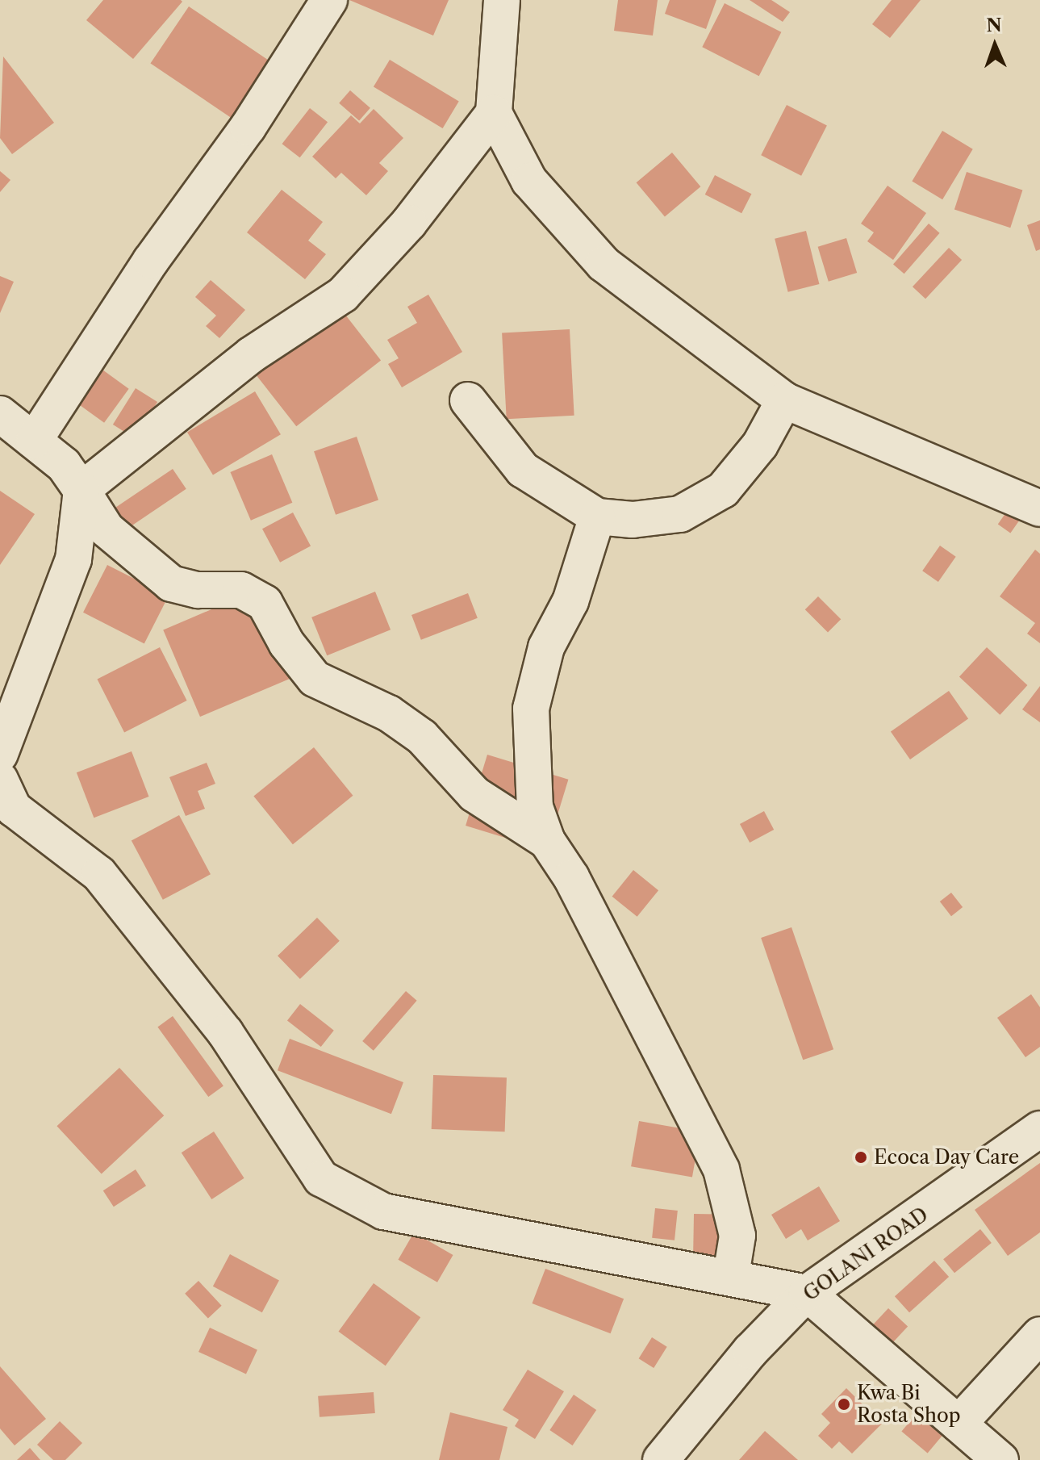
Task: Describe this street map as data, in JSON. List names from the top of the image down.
{
  "streets": {
    "street": ["GOLANI ROAD"]
  },
  "places": ["Ecoca Day Care", "Kwa Bi Rosta Shop"],
  "north": "top"
}
